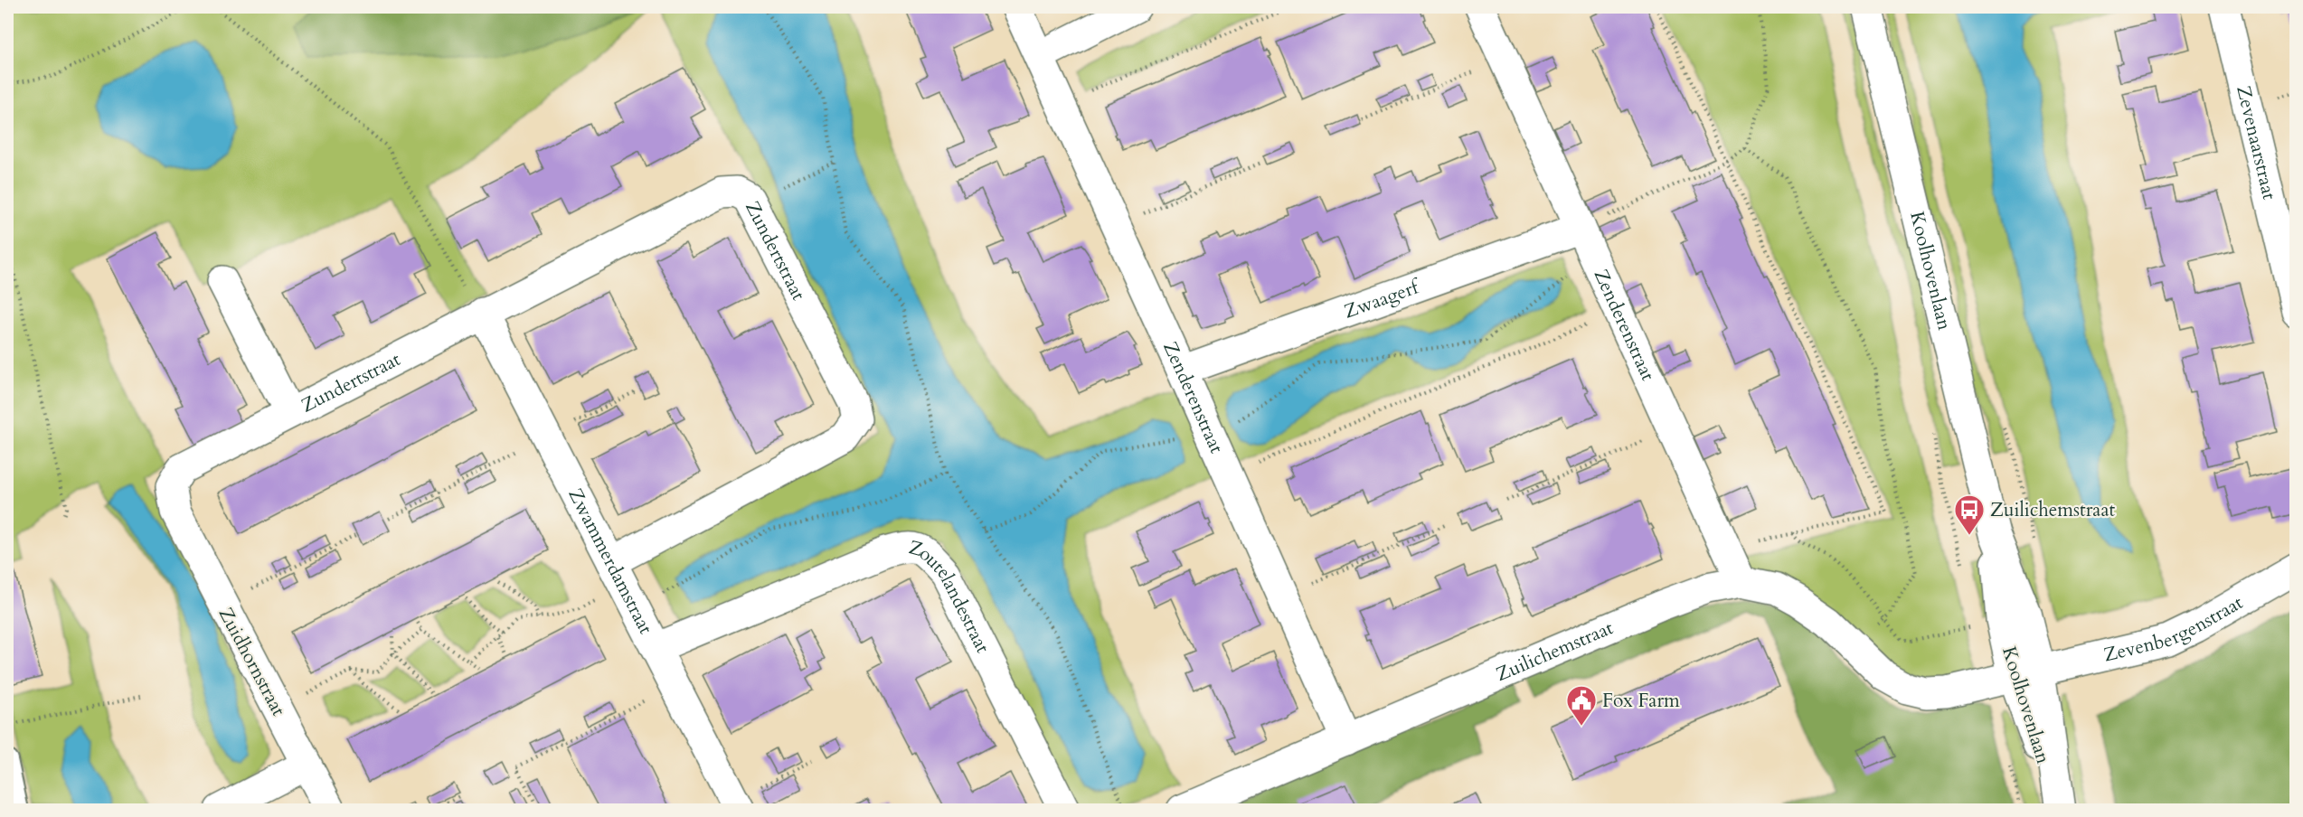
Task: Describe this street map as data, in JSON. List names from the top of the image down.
{
  "streets": {
    "street": [
      "Zevenaarstraat",
      "Zundertstraat",
      "Koolhovenlaan",
      "Zwaagerf",
      "Zenderenstraat",
      "Zwammerdamstraat",
      "Zoutelandestraat",
      "Zevenbergenstraat",
      "Zuilichemstraat",
      "Zuidhornstraat"
    ]
  },
  "crossings": [
    ["Zundertstraat", "Zwammerdamstraat"],
    ["Zundertstraat", "Zuidhornstraat"],
    ["Koolhovenlaan", "Zevenbergenstraat"],
    ["Koolhovenlaan", "Zuilichemstraat"],
    ["Zwaagerf", "Zenderenstraat"],
    ["Zenderenstraat", "Zuilichemstraat"],
    ["Zwammerdamstraat", "Zoutelandestraat"],
    ["Zevenbergenstraat", "Zuilichemstraat"]
  ],
  "places": {
    "bus stop": ["Zuilichemstraat"],
    "public building": ["Fox Farm"]
  }
}
